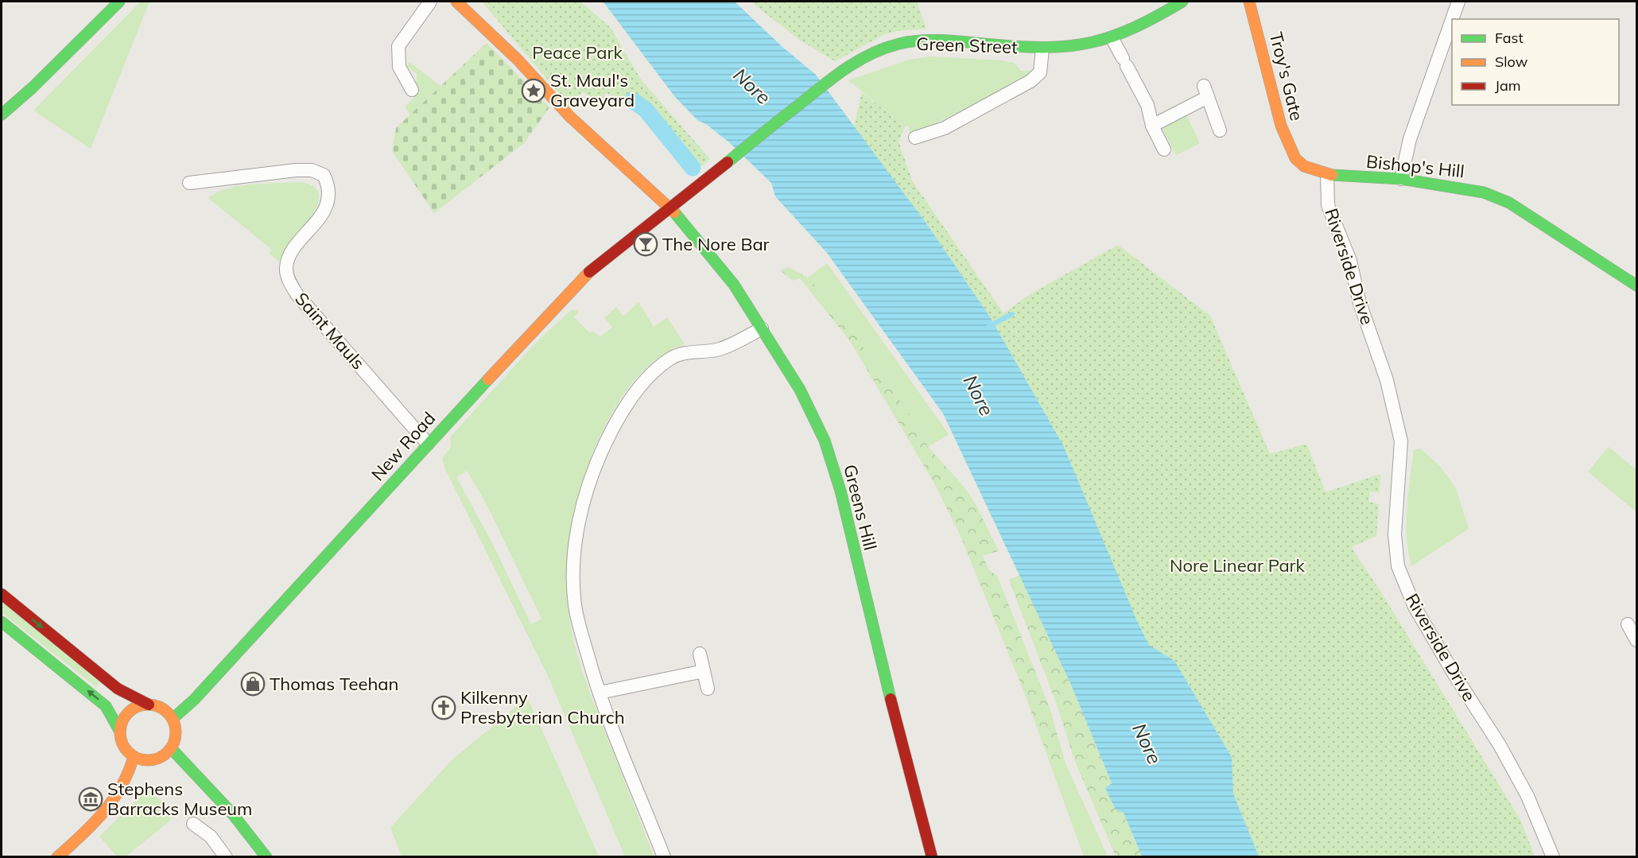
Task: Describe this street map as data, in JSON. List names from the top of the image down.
{
  "streets": {
    "main road": [
      "Green Street",
      "Troy's Gate",
      "Bishop's Hill",
      "New Road",
      "Greens Hill"
    ],
    "street": ["Riverside Drive", "Saint Mauls"]
  },
  "crossings": [
    ["Green Street", "New Road"],
    ["Green Street", "Greens Hill"],
    ["Troy's Gate", "Bishop's Hill"],
    ["Bishop's Hill", "Riverside Drive"],
    ["Saint Mauls", "New Road"],
    ["New Road", "Greens Hill"]
  ],
  "water": ["Nore"],
  "parks": ["Peace Park", "Nore Linear Park"],
  "places": {
    "place": ["St. Maul's Graveyard"],
    "bar": ["The Nore Bar"],
    "shop": ["Thomas Teehan"],
    "church": ["Kilkenny Presbyterian Church"],
    "museum": ["Stephens Barracks Museum"]
  },
  "legend": ["Fast", "Slow", "Jam"]
}
